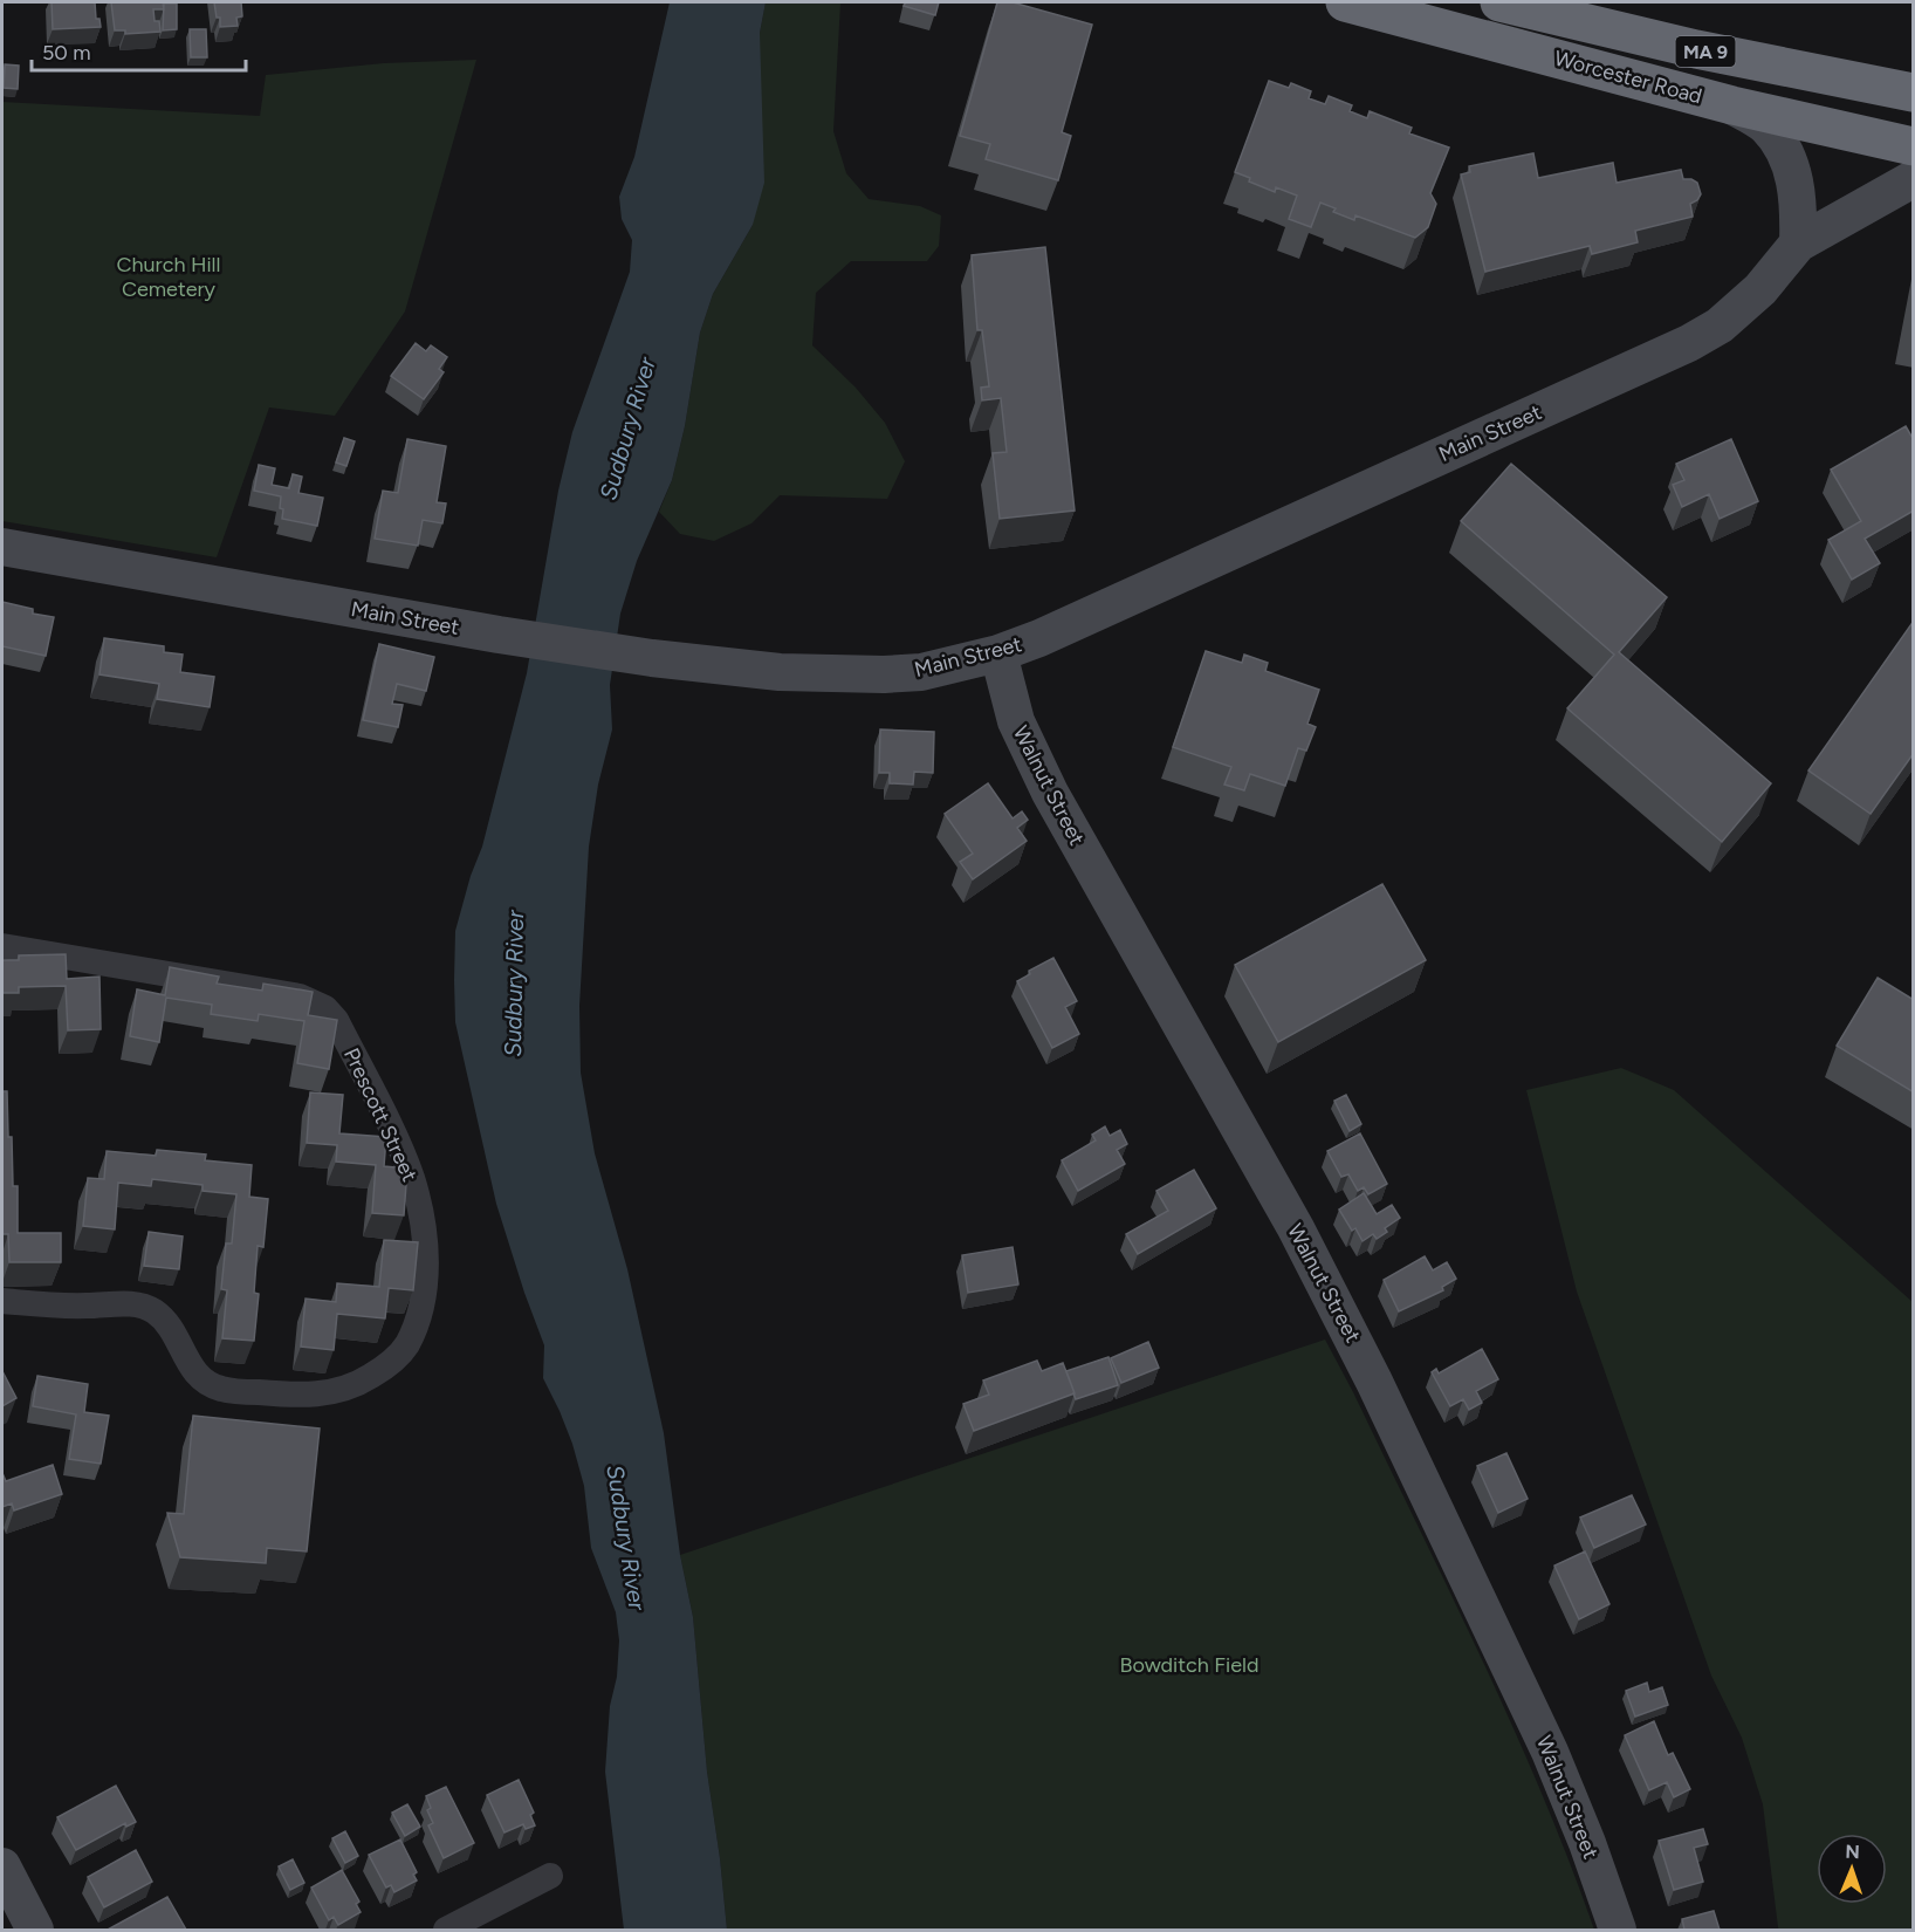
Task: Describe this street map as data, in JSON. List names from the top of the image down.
{
  "streets": {
    "highway": ["MA 9", "Worcester Road"],
    "street": ["Main Street", "Walnut Street", "Prescott Street"]
  },
  "crossings": [
    ["Main Street", "Walnut Street"]
  ],
  "water": ["Sudbury River"],
  "parks": ["Church Hill Cemetery", "Bowditch Field"],
  "scale_bar": "50 m",
  "north": "top"
}
